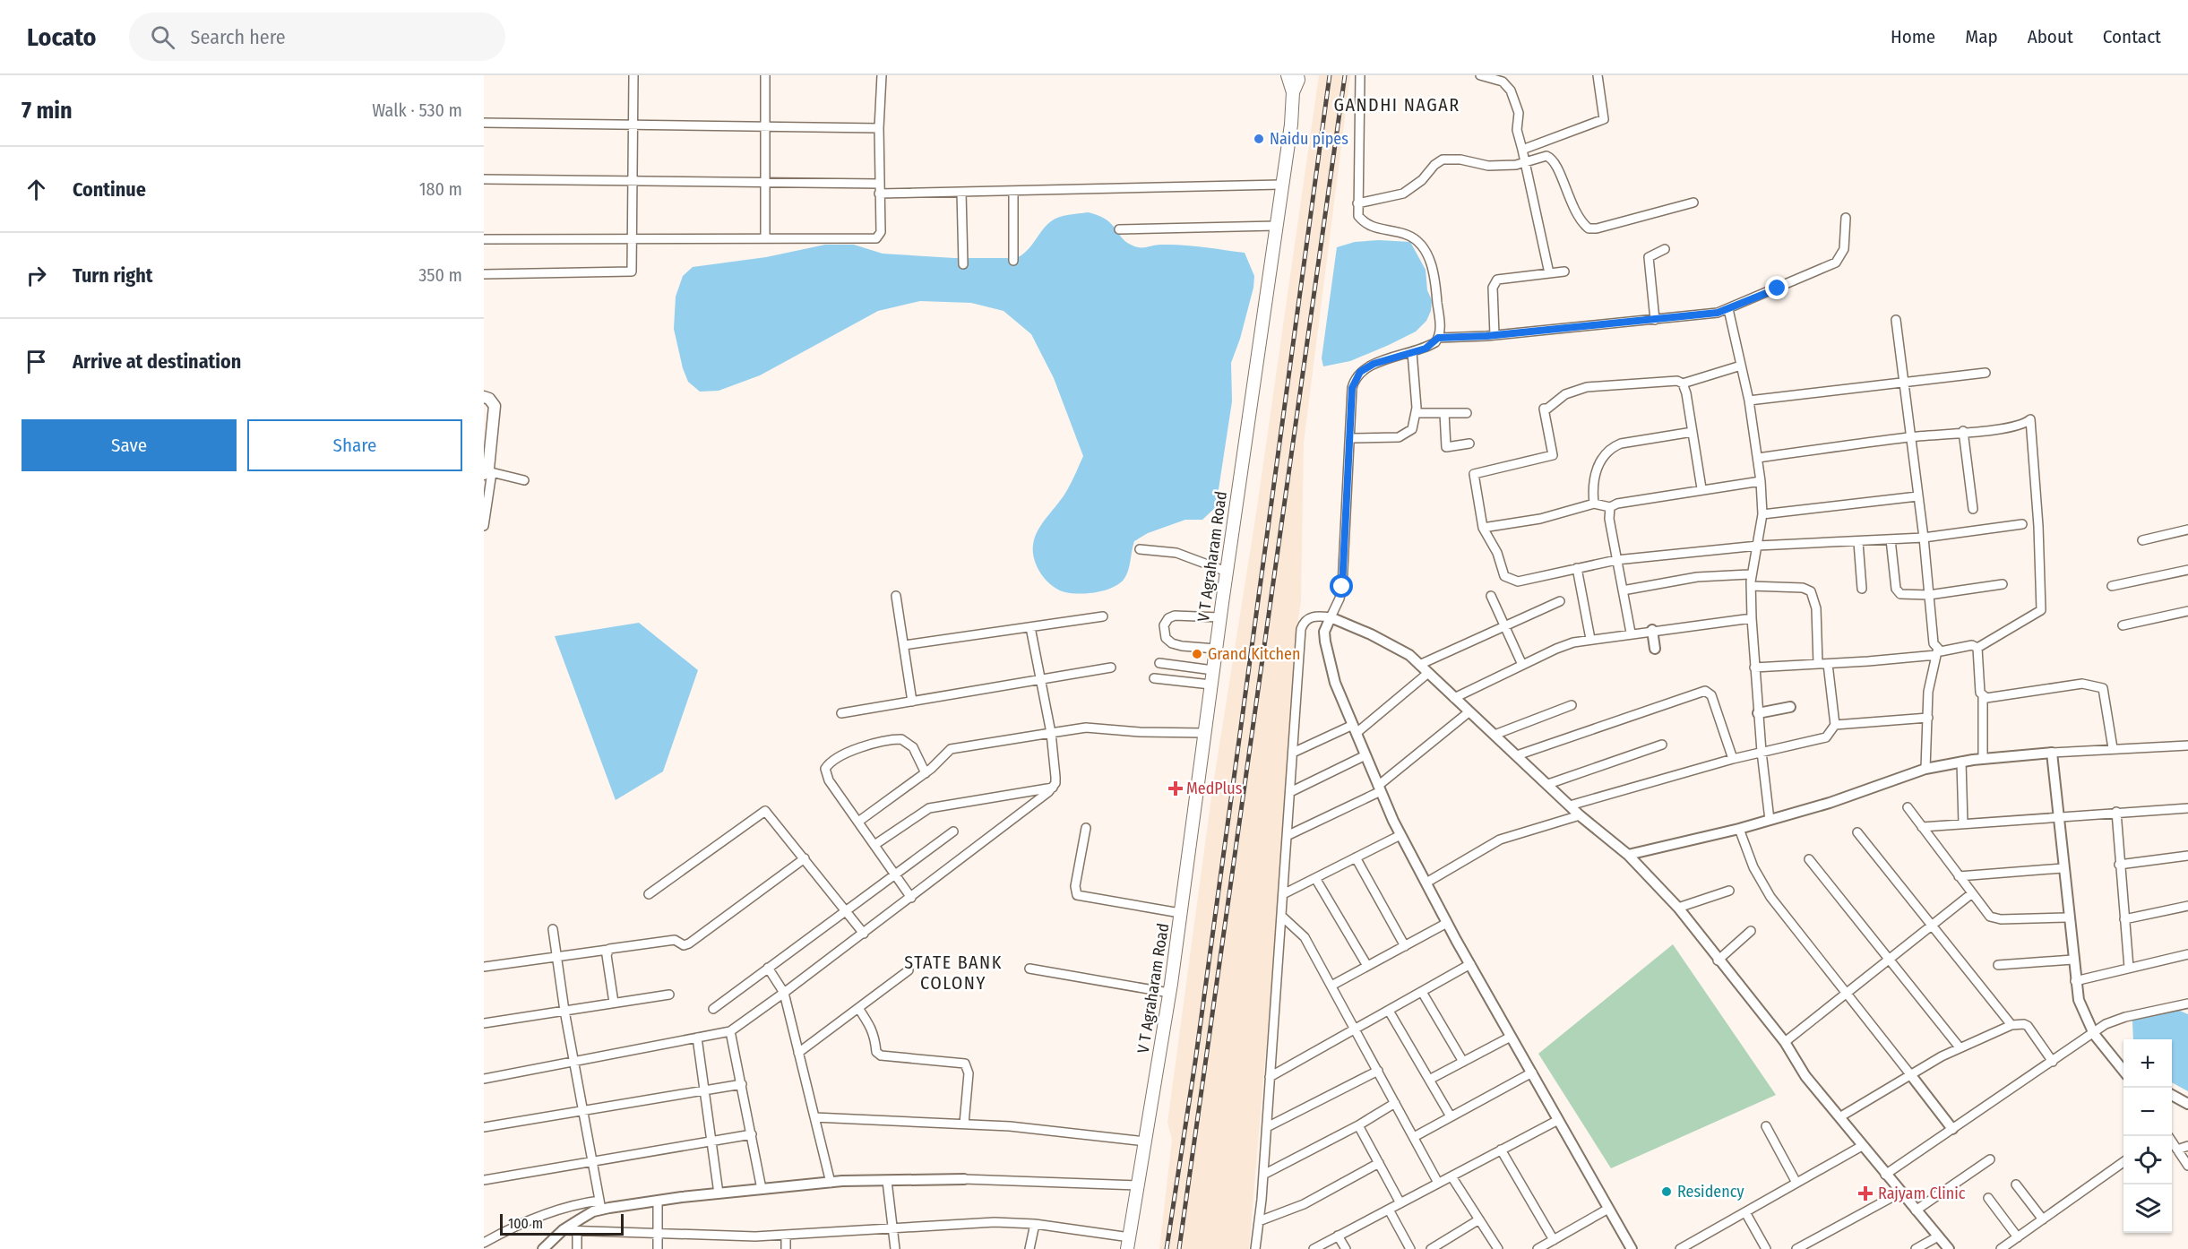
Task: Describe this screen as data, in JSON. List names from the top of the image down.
{
  "streets": {
    "main road": ["V T Agraharam Road"]
  },
  "districts": ["GANDHI NAGAR", "STATE BANK COLONY"],
  "places": {
    "other": ["Naidu pipes", "Grand Kitchen", "Residency"],
    "health": ["MedPlus", "Rajyam Clinic"]
  },
  "scale_bar": "100 m",
  "page": {
    "header": "Locato",
    "search": "Search here",
    "nav": [
      "Home",
      "Map",
      "About",
      "Contact"
    ],
    "heading": ["7 min", "Walk · 530 m"],
    "list": [
      ["Continue", "180 m"],
      ["Turn right", "350 m"],
      "Arrive at destination"
    ],
    "buttons": ["Save", "Share"],
    "map_buttons": ["+", "−"],
    "scale": "100 m"
  }
}
